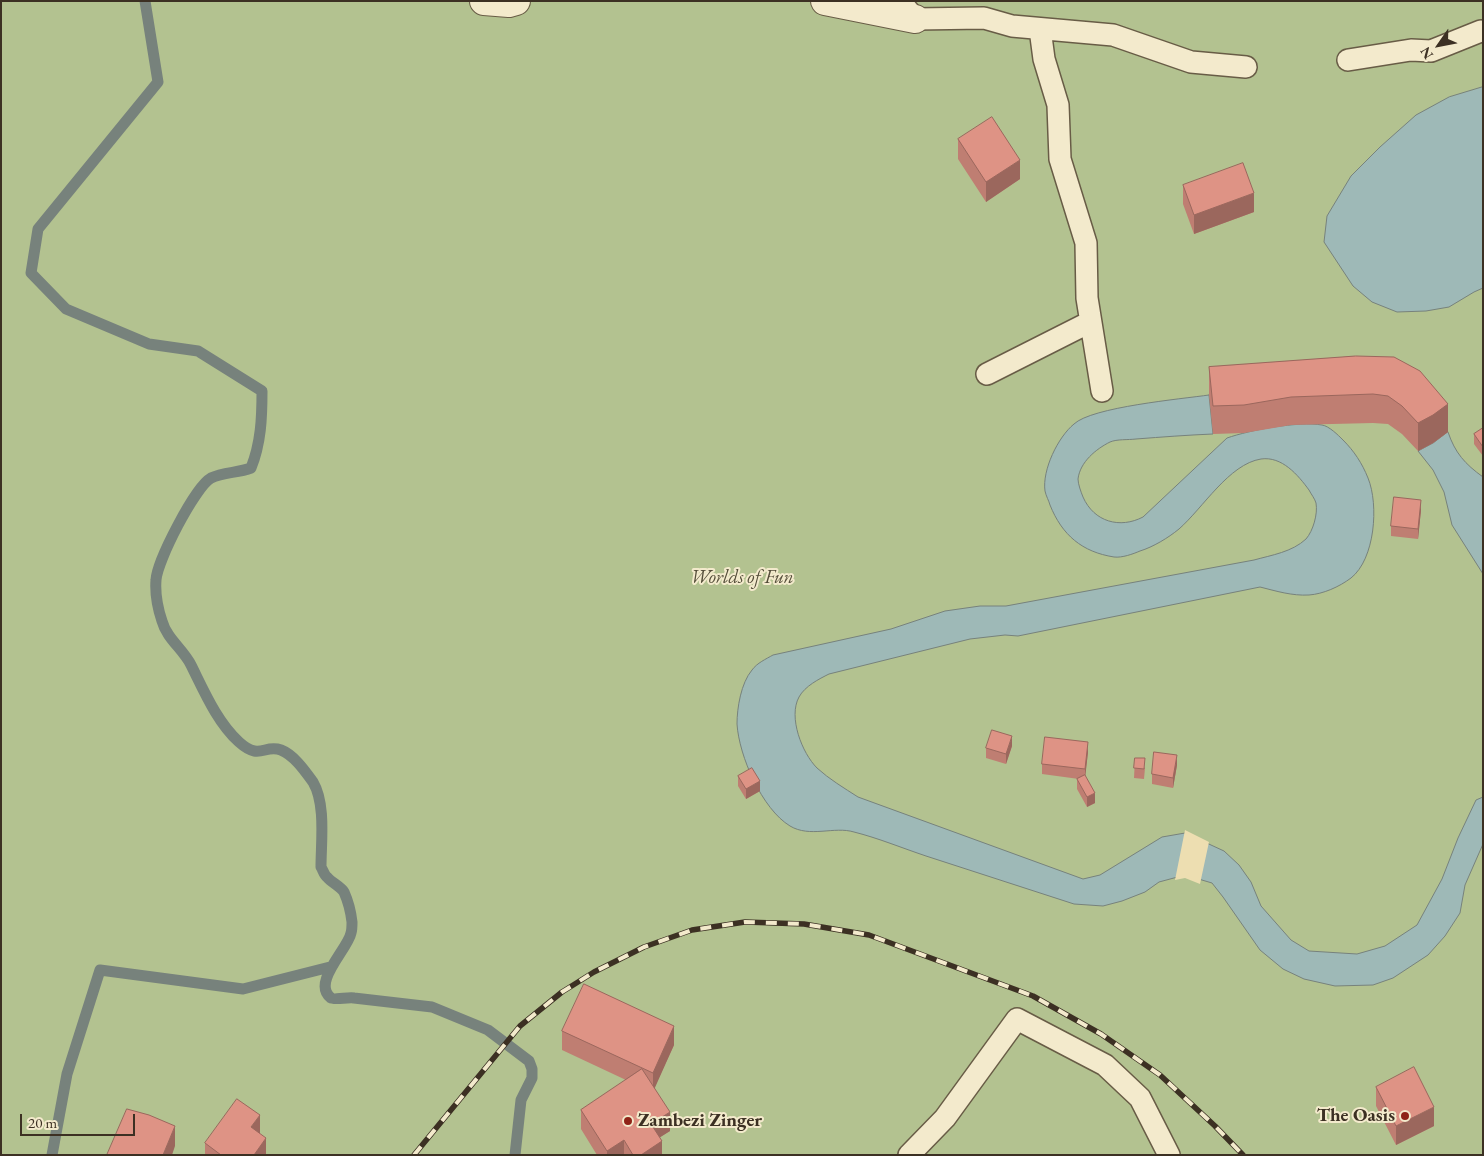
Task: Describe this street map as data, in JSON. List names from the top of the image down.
{
  "parks": ["Worlds of Fun"],
  "places": ["The Oasis", "Zambezi Zinger"],
  "scale_bar": "20 m",
  "north": "bottom left"
}
